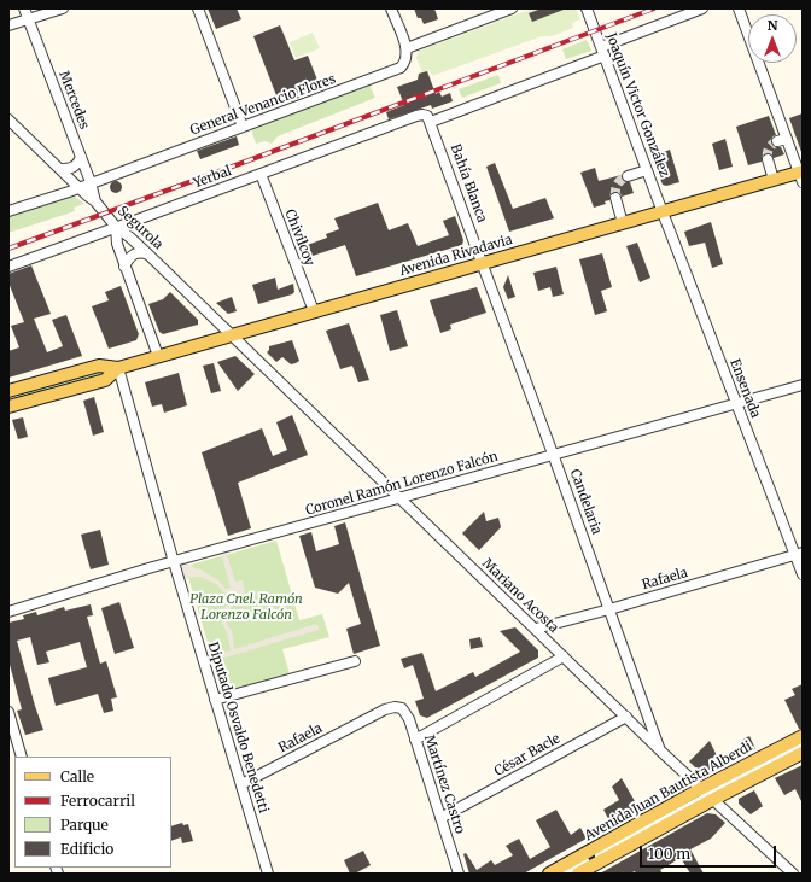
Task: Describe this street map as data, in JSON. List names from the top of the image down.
{
  "streets": {
    "main road": ["Avenida Rivadavia", "Avenida Juan Bautista Alberdi"],
    "street": [
      "Mercedes",
      "General Venancio Flores",
      "Joaquín Victor González",
      "Yerbal",
      "Bahía Blanca",
      "Segurola",
      "Chivilcoy",
      "Ensenada",
      "Coronel Ramón Lorenzo Falcón",
      "Candelaria",
      "Rafaela",
      "Mariano Acosta",
      "Diputado Osvaldo Benedetti",
      "César Bacle",
      "Martínez Castro"
    ]
  },
  "crossings": [
    ["Mercedes", "General Venancio Flores"],
    ["Mercedes", "Segurola"],
    ["General Venancio Flores", "Segurola"],
    ["Joaquín Victor González", "Yerbal"],
    ["Joaquín Victor González", "Avenida Rivadavia"],
    ["Joaquín Victor González", "Ensenada"],
    ["Yerbal", "Bahía Blanca"],
    ["Yerbal", "Segurola"],
    ["Yerbal", "Chivilcoy"],
    ["Bahía Blanca", "Avenida Rivadavia"],
    ["Bahía Blanca", "Candelaria"],
    ["Segurola", "Avenida Rivadavia"],
    ["Segurola", "Mariano Acosta"],
    ["Chivilcoy", "Avenida Rivadavia"],
    ["Avenida Rivadavia", "Ensenada"],
    ["Avenida Rivadavia", "Candelaria"],
    ["Avenida Rivadavia", "Mariano Acosta"],
    ["Avenida Rivadavia", "Diputado Osvaldo Benedetti"],
    ["Ensenada", "Coronel Ramón Lorenzo Falcón"],
    ["Ensenada", "Rafaela"],
    ["Coronel Ramón Lorenzo Falcón", "Candelaria"],
    ["Coronel Ramón Lorenzo Falcón", "Mariano Acosta"],
    ["Coronel Ramón Lorenzo Falcón", "Diputado Osvaldo Benedetti"],
    ["Candelaria", "Rafaela"],
    ["Candelaria", "Mariano Acosta"],
    ["Rafaela", "Mariano Acosta"],
    ["Rafaela", "Diputado Osvaldo Benedetti"],
    ["Rafaela", "Martínez Castro"],
    ["Mariano Acosta", "César Bacle"],
    ["Mariano Acosta", "Avenida Juan Bautista Alberdi"],
    ["César Bacle", "Martínez Castro"]
  ],
  "parks": ["Plaza Cnel. Ramón Lorenzo Falcón"],
  "legend": [
    "Calle",
    "Ferrocarril",
    "Parque",
    "Edificio"
  ],
  "scale_bar": "100 m",
  "north": "top"
}
